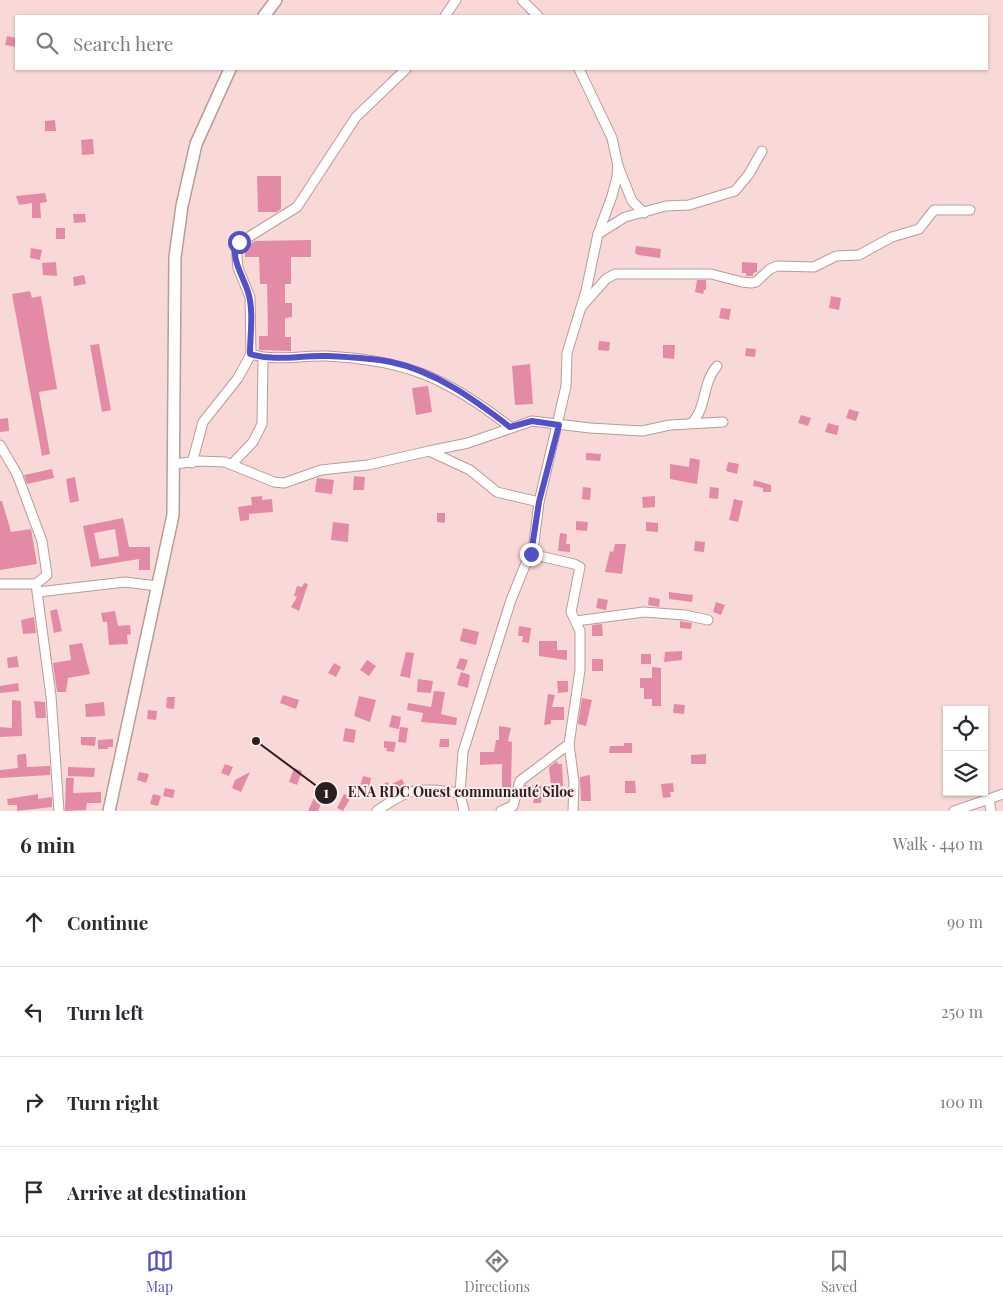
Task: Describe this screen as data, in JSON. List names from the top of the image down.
{
  "places": ["ENA RDC Ouest communauté Siloe"],
  "page": {
    "search": "Search here",
    "heading": ["6 min", "Walk · 440 m"],
    "list": [
      ["Continue", "90 m"],
      ["Turn left", "250 m"],
      ["Turn right", "100 m"],
      "Arrive at destination"
    ],
    "nav": ["Map", "Directions", "Saved"]
  }
}
